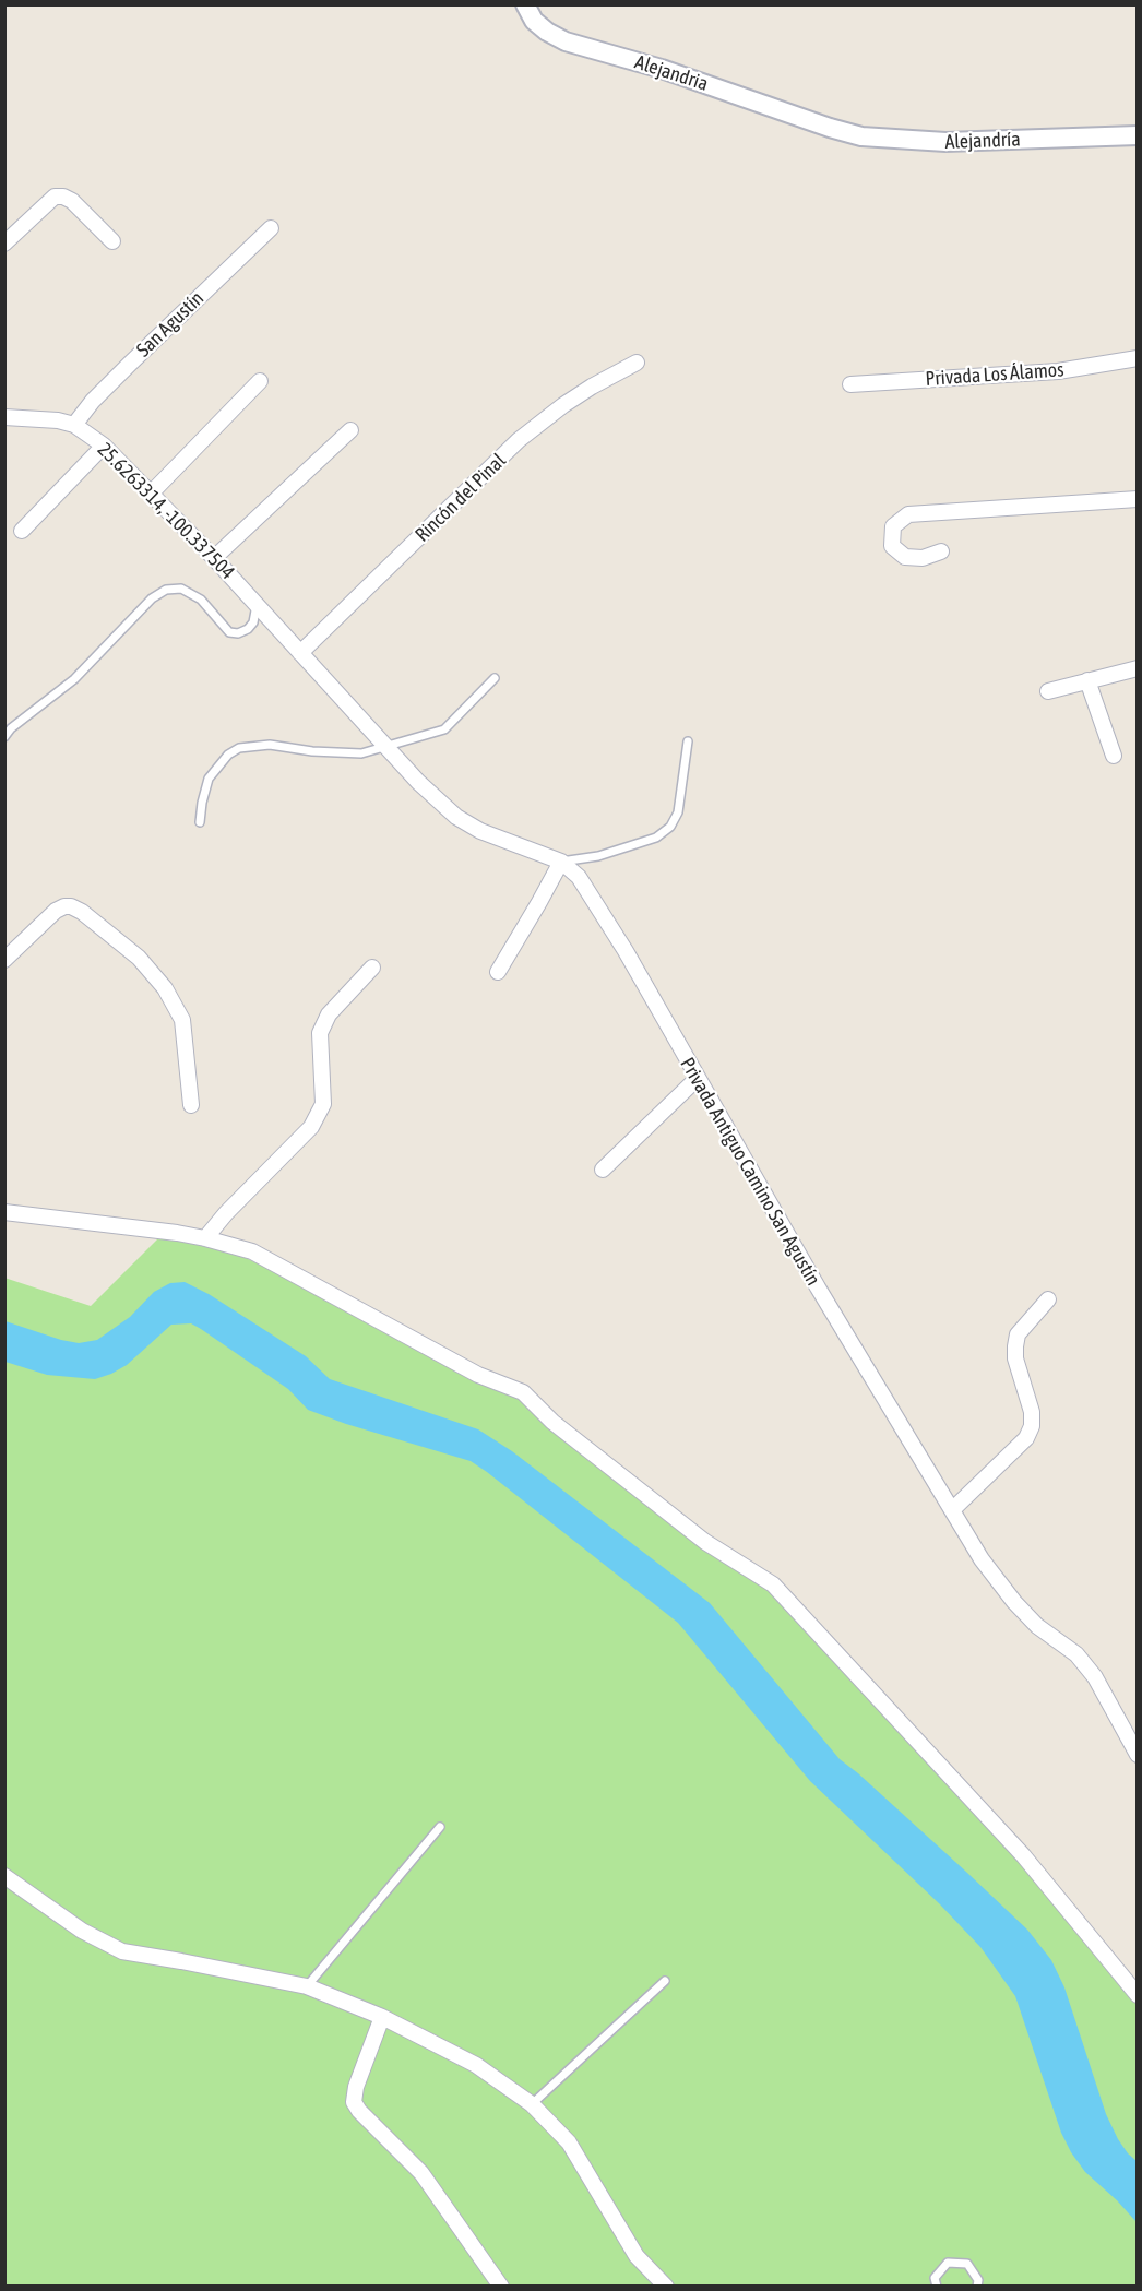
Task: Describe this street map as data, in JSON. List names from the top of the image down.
{
  "streets": {
    "street": [
      "Alejandria",
      "Alejandría",
      "San Agustín",
      "Privada Los Álamos",
      "Rincón del Pinal",
      "25.6263314, -100.337504",
      "Privada Antiguo Camino San Agustín"
    ]
  },
  "crossings": [
    ["Alejandria", "Alejandría"],
    ["San Agustín", "25.6263314, -100.337504"],
    ["Rincón del Pinal", "25.6263314, -100.337504"],
    ["Rincón del Pinal", "Privada Antiguo Camino San Agustín"],
    ["25.6263314, -100.337504", "Privada Antiguo Camino San Agustín"]
  ]
}
